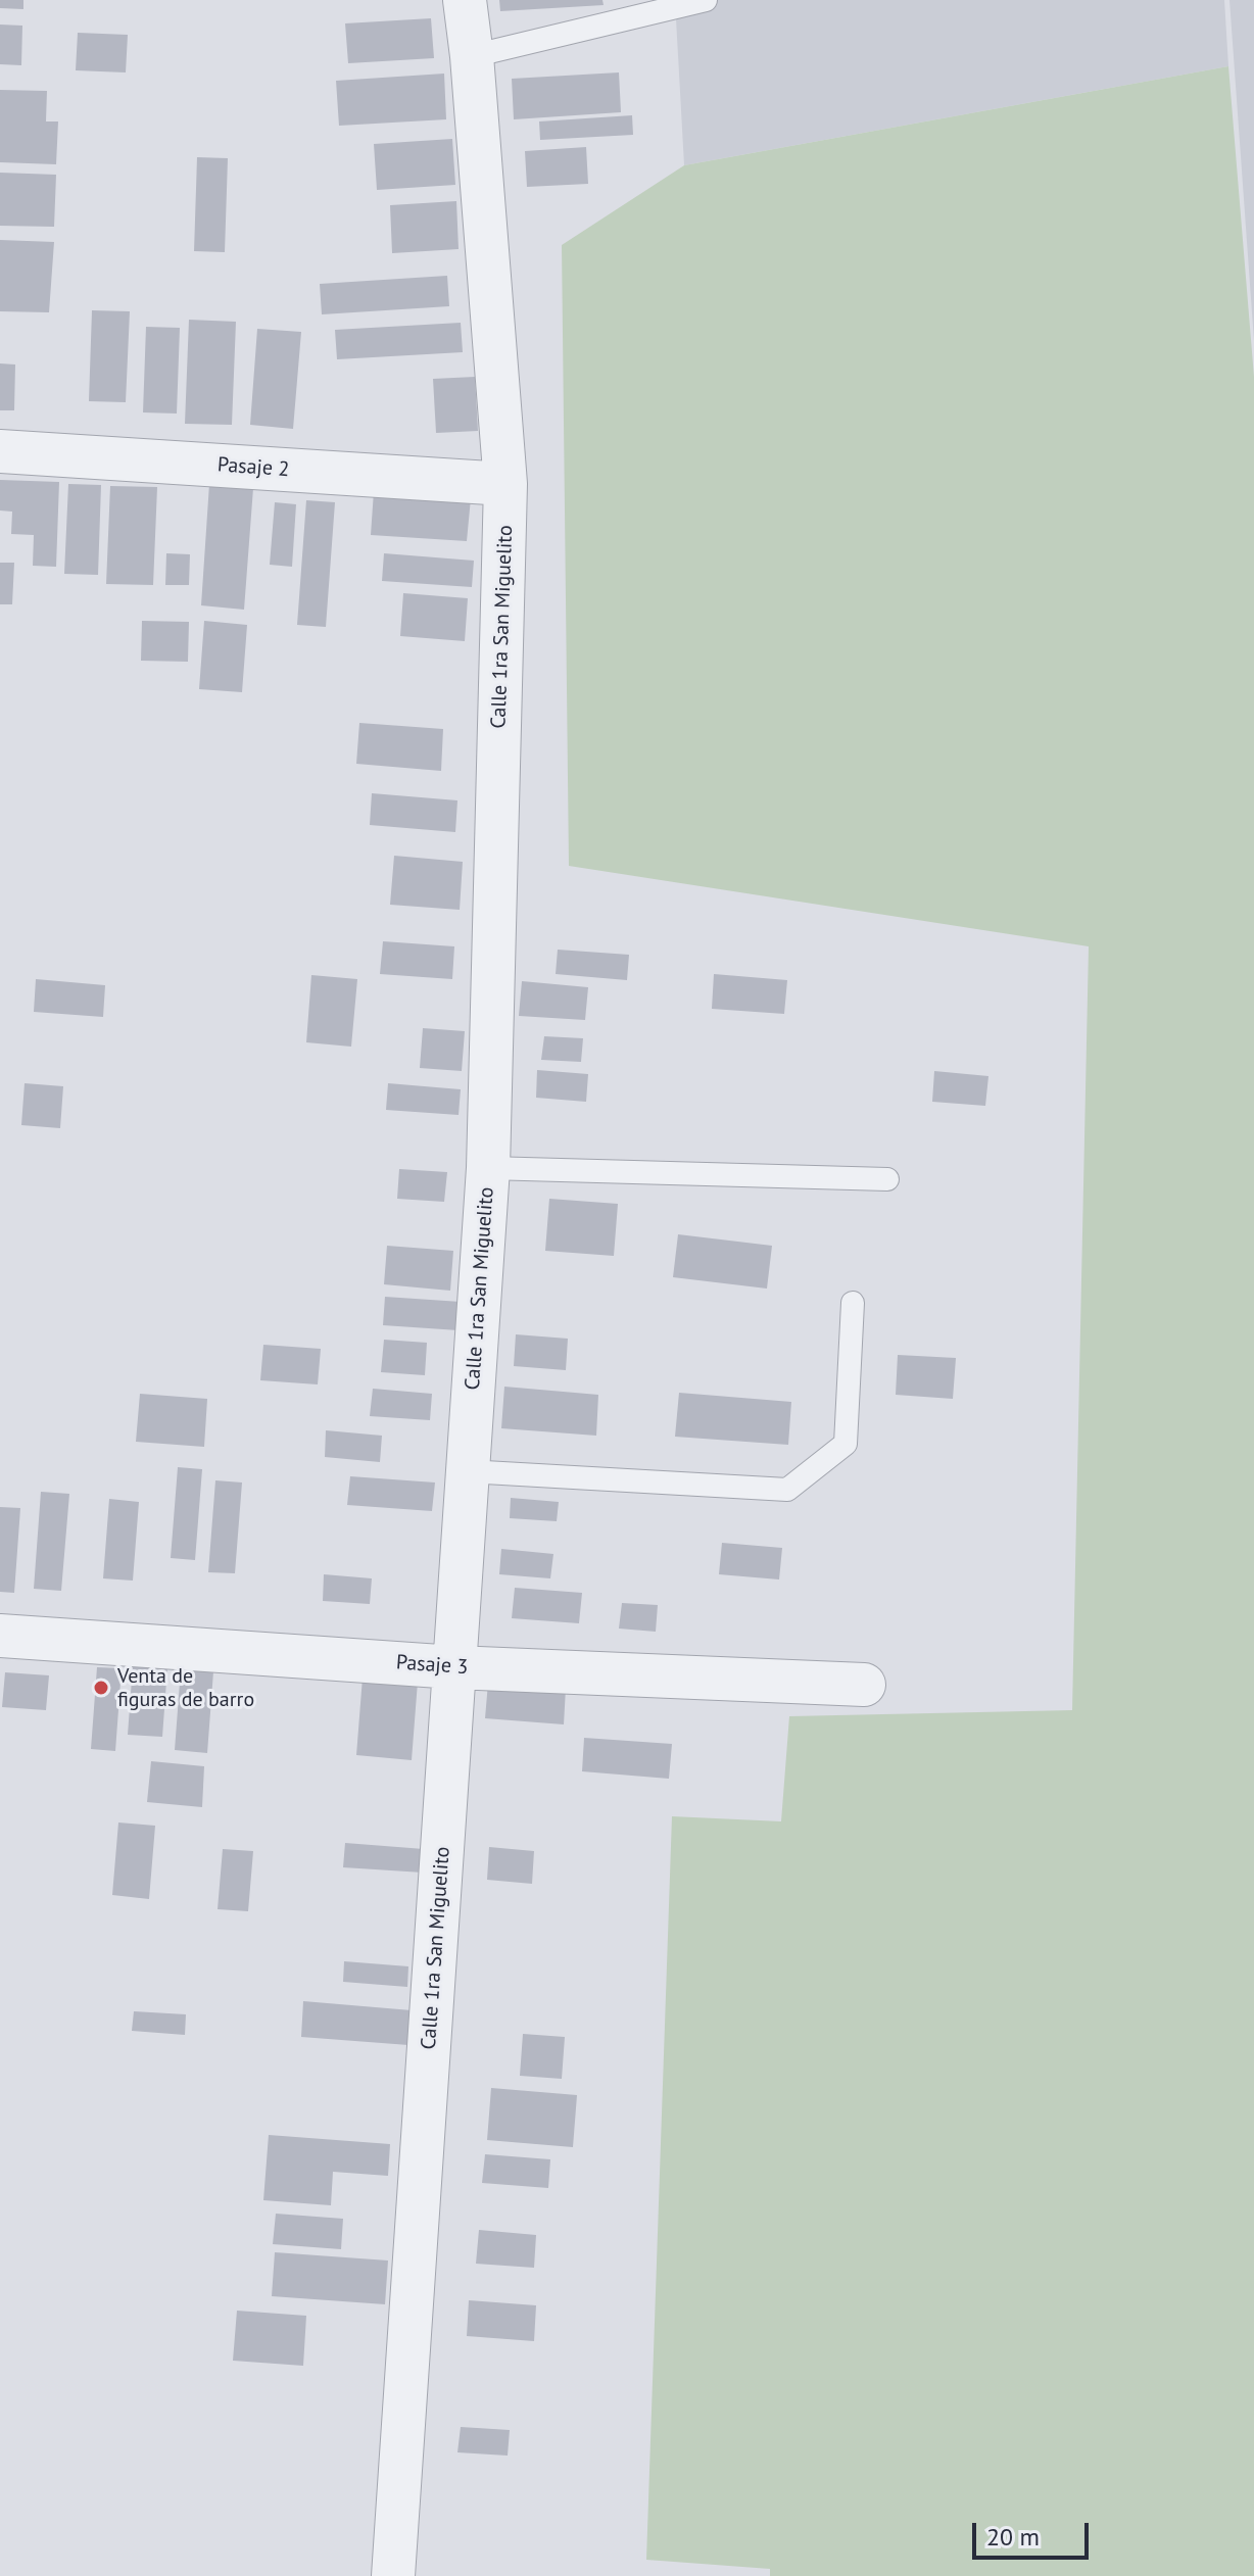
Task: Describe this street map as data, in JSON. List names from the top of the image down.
{
  "streets": {
    "street": ["Pasaje 2", "Calle 1ra San Miguelito", "Pasaje 3"]
  },
  "crossings": [
    ["Pasaje 2", "Calle 1ra San Miguelito"],
    ["Calle 1ra San Miguelito", "Pasaje 3"]
  ],
  "places": ["Venta de figuras de barro"],
  "scale_bar": "20 m"
}
